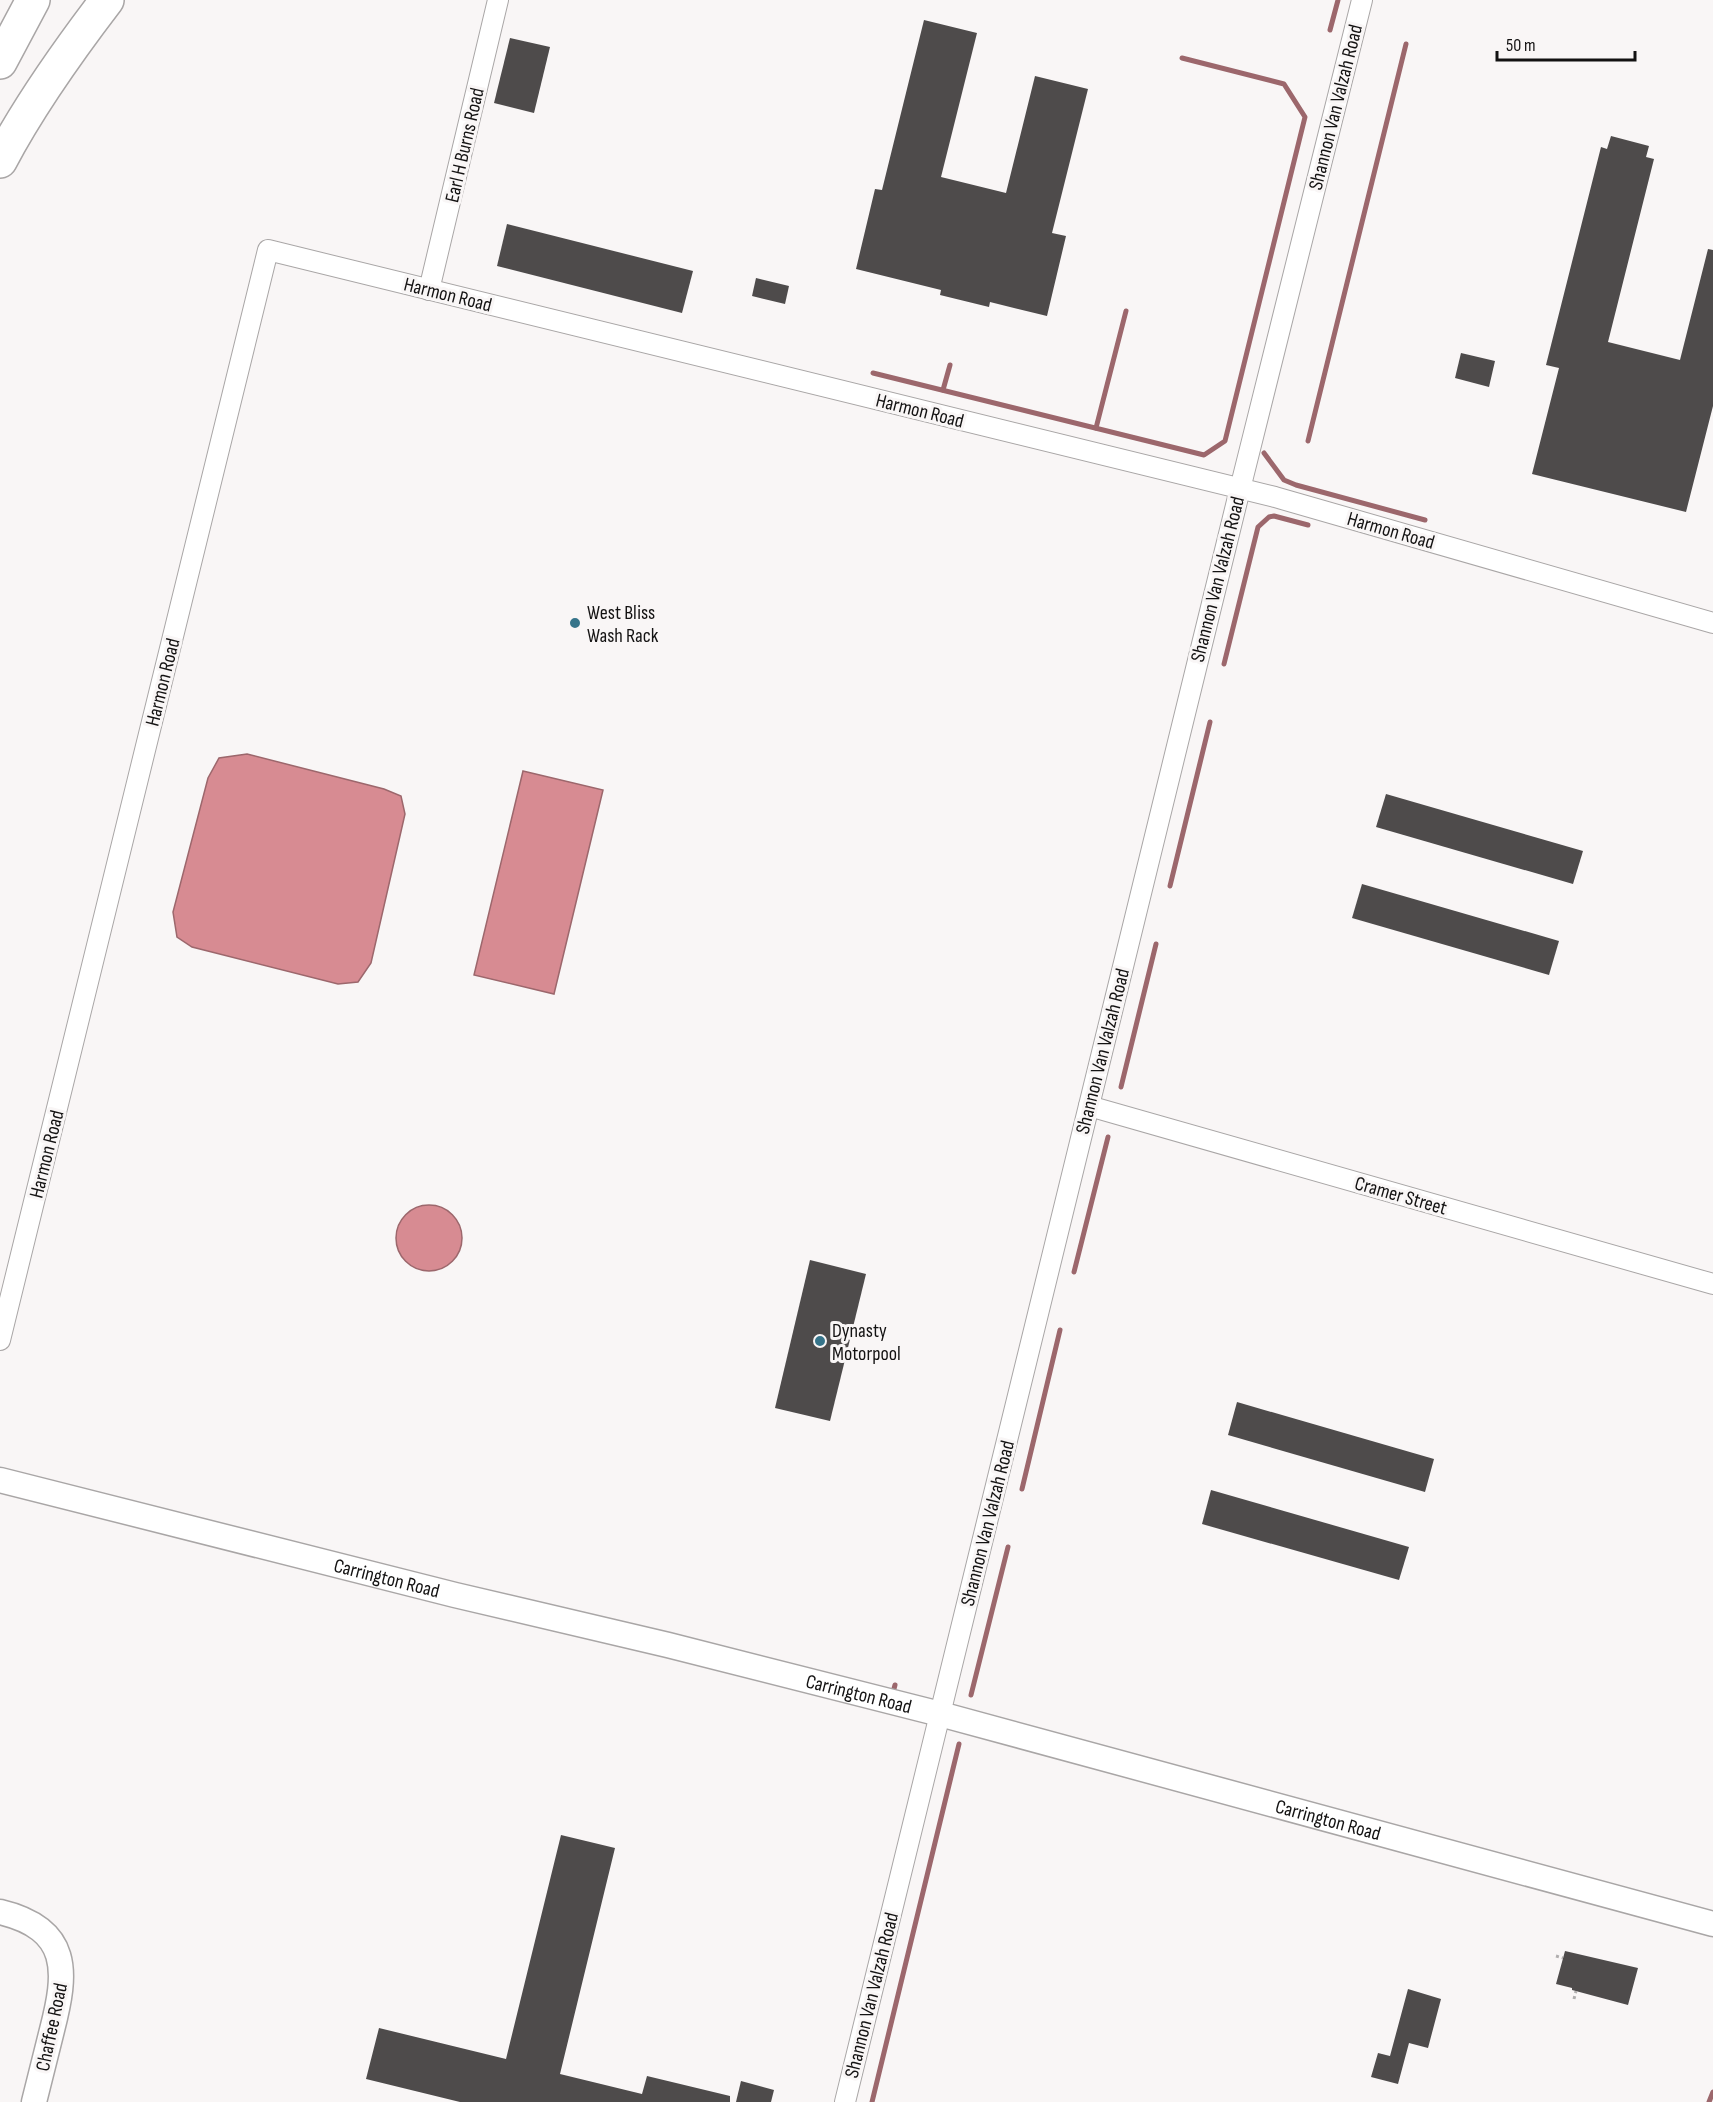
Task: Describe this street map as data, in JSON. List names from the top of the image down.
{
  "streets": {
    "street": [
      "Shannon Van Valzah Road",
      "Earl H Burns Road",
      "Harmon Road",
      "Cramer Street",
      "Carrington Road",
      "Chaffee Road"
    ]
  },
  "crossings": [
    ["Shannon Van Valzah Road", "Harmon Road"],
    ["Shannon Van Valzah Road", "Cramer Street"],
    ["Shannon Van Valzah Road", "Carrington Road"],
    ["Earl H Burns Road", "Harmon Road"]
  ],
  "places": ["West Bliss Wash Rack", "Dynasty Motorpool"],
  "scale_bar": "50 m"
}
